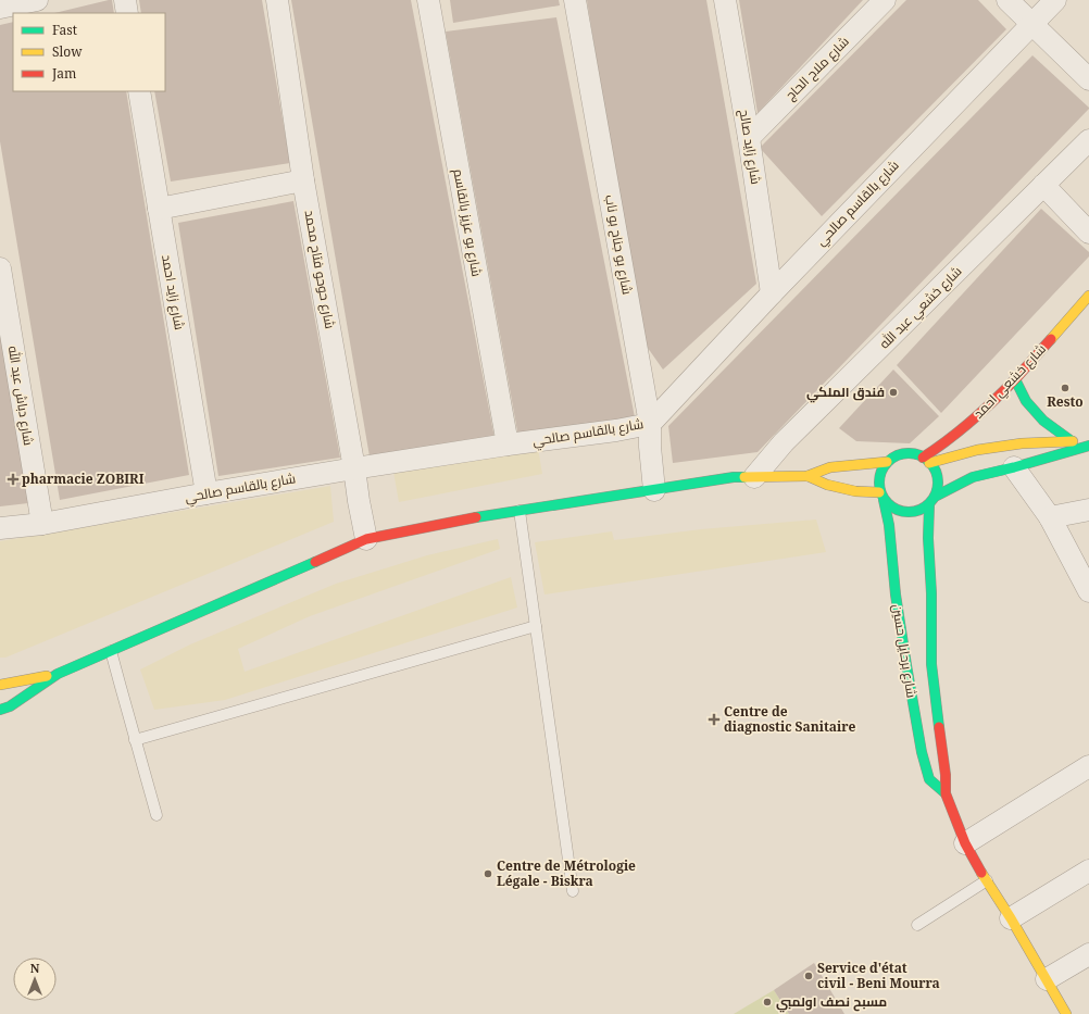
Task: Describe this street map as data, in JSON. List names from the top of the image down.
{
  "streets": {
    "street": [
      "شارع ملاح الحاج",
      "شارع زايد صالح",
      "شارع بالقاسم صالحي",
      "شارع بو عزيز بالقاسم",
      "شارع بو جناح بو ناب",
      "شارع حوحو فتاح محمد",
      "شارع زايد احمد",
      "شارع خشعي عبد الله",
      "شارع خشعي احمد",
      "شارع دباش عبد الله",
      "شارع برحايل حسين"
    ]
  },
  "crossings": [
    ["شارع ملاح الحاج", "شارع زايد صالح"],
    ["شارع زايد صالح", "شارع بالقاسم صالحي"],
    ["شارع بالقاسم صالحي", "شارع بو عزيز بالقاسم"],
    ["شارع بالقاسم صالحي", "شارع بو جناح بو ناب"],
    ["شارع بالقاسم صالحي", "شارع حوحو فتاح محمد"],
    ["شارع بالقاسم صالحي", "شارع زايد احمد"],
    ["شارع بالقاسم صالحي", "شارع دباش عبد الله"],
    ["شارع خشعي احمد", "شارع برحايل حسين"]
  ],
  "places": {
    "other": [
      "Resto",
      "فندق الملكي",
      "Centre de Métrologie Légale - Biskra",
      "Service d'état civil - Beni Mourra",
      "مسبح نصف اولمبي"
    ],
    "health": ["pharmacie ZOBIRI", "Centre de diagnostic Sanitaire"]
  },
  "legend": ["Fast", "Slow", "Jam"],
  "north": "top"
}
